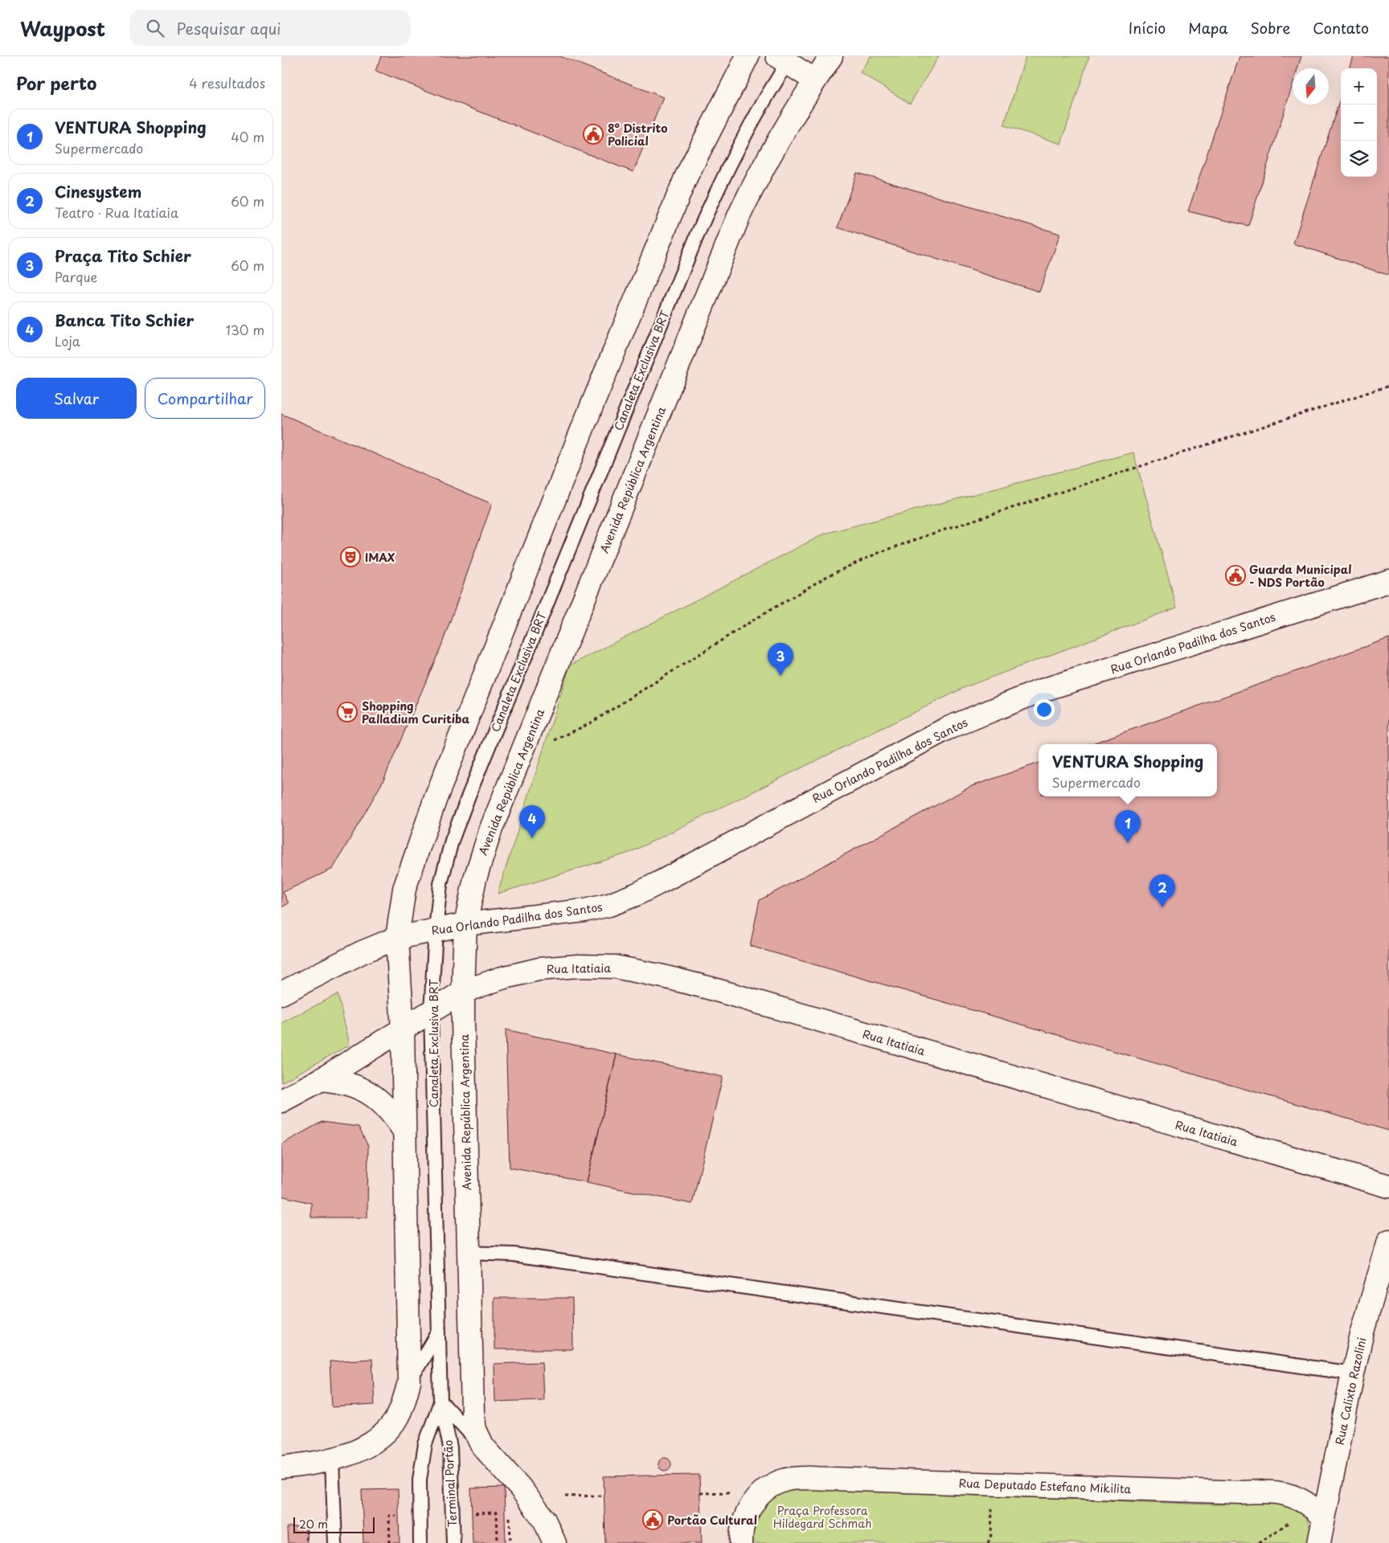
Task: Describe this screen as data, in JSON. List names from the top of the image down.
{
  "streets": {
    "street": [
      "Avenida República Argentina",
      "Rua Orlando Padilha dos Santos",
      "Rua Itatiaia",
      "Rua Calixto Razolini",
      "Rua Deputado Estefano Mikilita"
    ],
    "lane": ["Canaleta Exclusiva BRT", "Terminal Portão"]
  },
  "crossings": [
    ["Canaleta Exclusiva BRT", "Rua Orlando Padilha dos Santos"],
    ["Canaleta Exclusiva BRT", "Rua Itatiaia"],
    ["Canaleta Exclusiva BRT", "Terminal Portão"],
    ["Avenida República Argentina", "Rua Orlando Padilha dos Santos"],
    ["Avenida República Argentina", "Rua Itatiaia"],
    ["Rua Calixto Razolini", "Rua Deputado Estefano Mikilita"]
  ],
  "parks": ["Praça Professora Hildegard Schmah"],
  "places": {
    "public building": ["8° Distrito Policial", "Guarda Municipal - NDS Portão", "Portão Cultural"],
    "theatre": ["IMAX"],
    "supermarket": ["Shopping Palladium Curitiba"]
  },
  "scale_bar": "20 m",
  "north": "bottom",
  "page": {
    "header": "Waypost",
    "search": "Pesquisar aqui",
    "nav": [
      "Início",
      "Mapa",
      "Sobre",
      "Contato"
    ],
    "heading": ["Por perto", "4 resultados"],
    "map_buttons": ["+", "−"],
    "list": [
      {
        "mark": "1",
        "name": "VENTURA Shopping",
        "note": "Supermercado",
        "value": "40 m"
      },
      {
        "mark": "2",
        "name": "Cinesystem",
        "note": "Teatro · Rua Itatiaia",
        "value": "60 m"
      },
      {
        "mark": "3",
        "name": "Praça Tito Schier",
        "note": "Parque",
        "value": "60 m"
      },
      {
        "mark": "4",
        "name": "Banca Tito Schier",
        "note": "Loja",
        "value": "130 m"
      }
    ],
    "buttons": ["Salvar", "Compartilhar"],
    "pins": [
      "3",
      "4",
      "1",
      "2"
    ],
    "popup": ["VENTURA Shopping", "Supermercado"],
    "scale": "20 m"
  }
}
